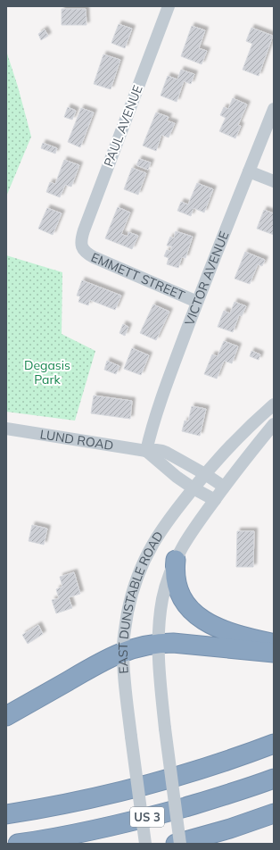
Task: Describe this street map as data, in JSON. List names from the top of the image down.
{
  "streets": {
    "highway": ["US 3"],
    "street": [
      "PAUL AVENUE",
      "EMMETT STREET",
      "VICTOR AVENUE",
      "LUND ROAD",
      "EAST DUNSTABLE ROAD"
    ]
  },
  "crossings": [
    ["PAUL AVENUE", "EMMETT STREET"],
    ["EMMETT STREET", "VICTOR AVENUE"],
    ["VICTOR AVENUE", "LUND ROAD"],
    ["LUND ROAD", "EAST DUNSTABLE ROAD"]
  ],
  "parks": ["Degasis Park"]
}
